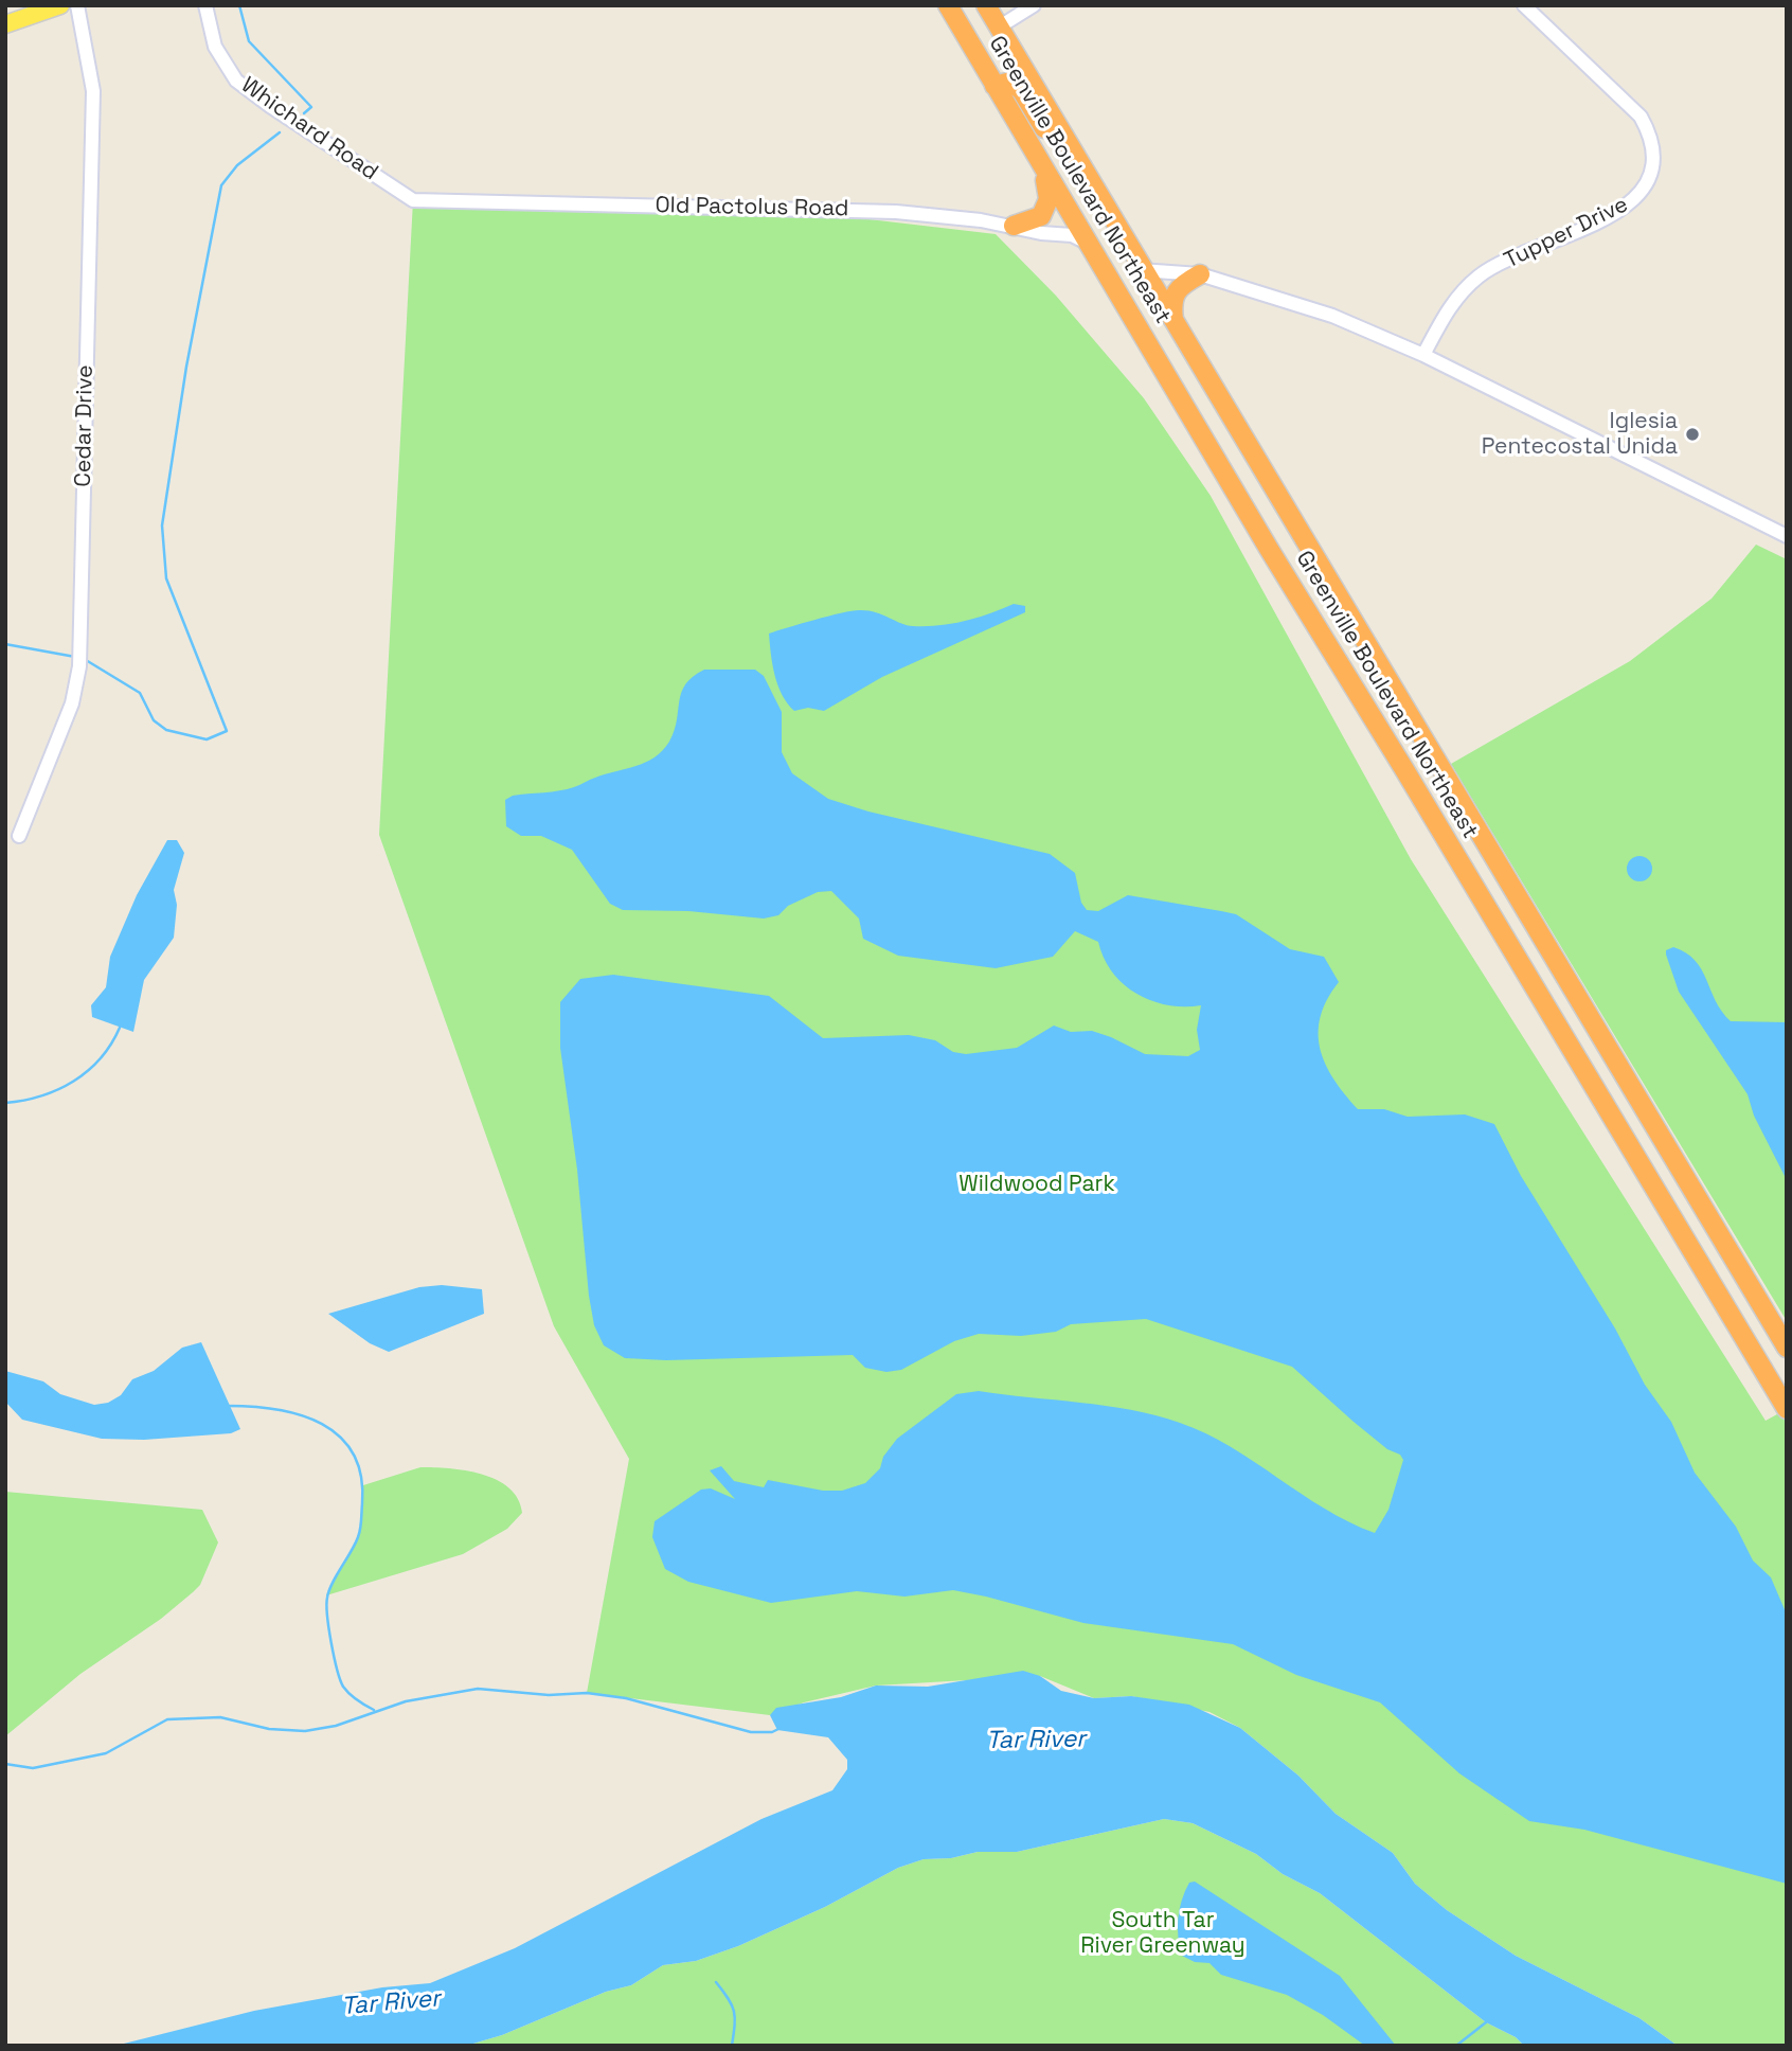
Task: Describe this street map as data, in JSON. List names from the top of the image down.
{
  "streets": {
    "highway": ["Greenville Boulevard Northeast"],
    "street": [
      "Whichard Road",
      "Old Pactolus Road",
      "Tupper Drive",
      "Cedar Drive"
    ]
  },
  "crossings": [
    ["Whichard Road", "Old Pactolus Road"],
    ["Greenville Boulevard Northeast", "Old Pactolus Road"]
  ],
  "water": ["Tar River"],
  "parks": ["Wildwood Park", "South Tar River Greenway"],
  "places": ["Iglesia Pentecostal Unida"]
}
